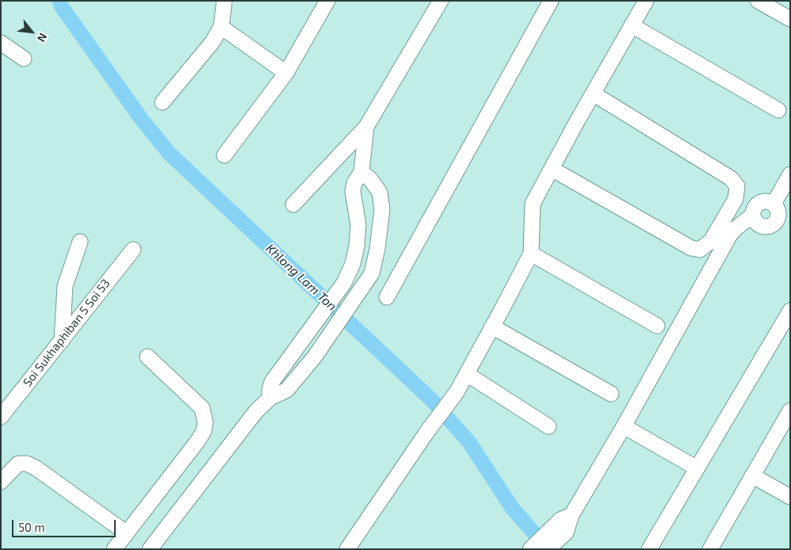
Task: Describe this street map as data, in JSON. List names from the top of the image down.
{
  "streets": {
    "street": ["Soi Sukhaphiban 5 Soi 53"]
  },
  "water": ["Khlong Lam Ton"],
  "scale_bar": "50 m",
  "north": "bottom right"
}
